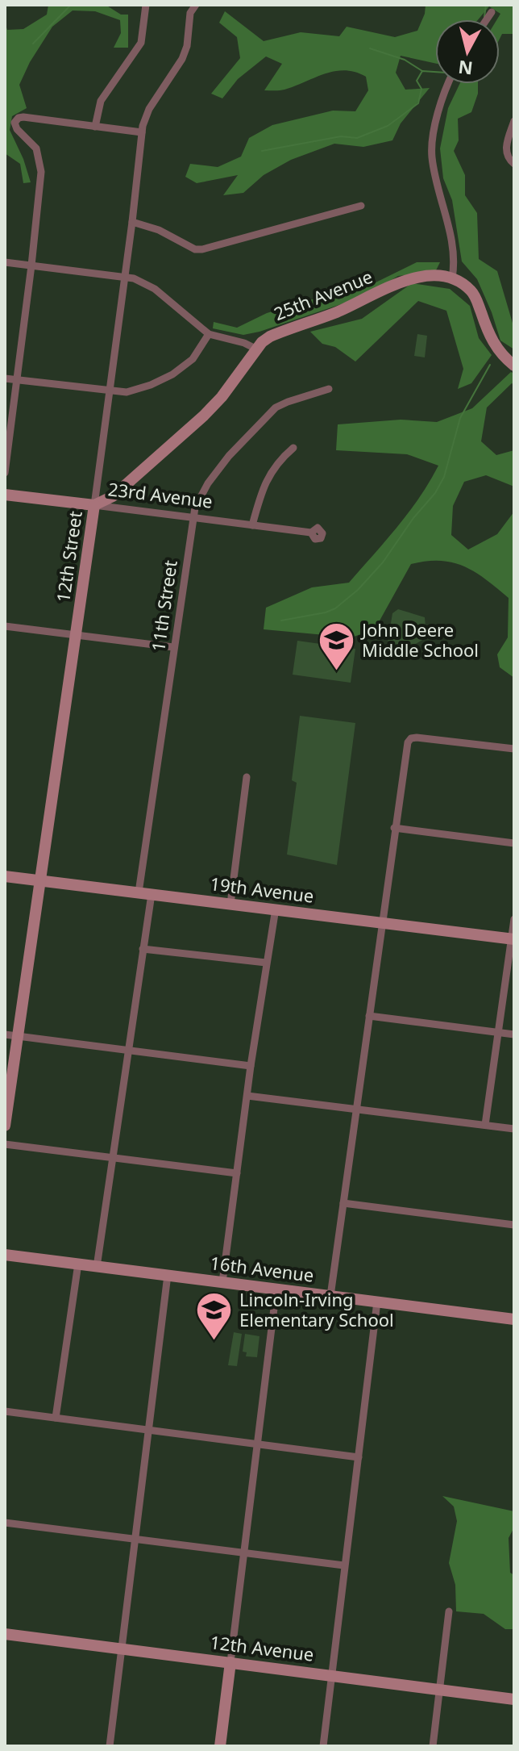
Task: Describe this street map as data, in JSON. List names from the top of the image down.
{
  "streets": {
    "street": [
      "25th Avenue",
      "23rd Avenue",
      "12th Street",
      "11th Street",
      "19th Avenue",
      "16th Avenue",
      "12th Avenue"
    ]
  },
  "crossings": [
    ["23rd Avenue", "12th Street"],
    ["23rd Avenue", "11th Street"],
    ["12th Street", "19th Avenue"],
    ["11th Street", "19th Avenue"]
  ],
  "places": {
    "school or university": ["John Deere Middle School", "Lincoln-Irving Elementary School"]
  },
  "north": "bottom"
}
